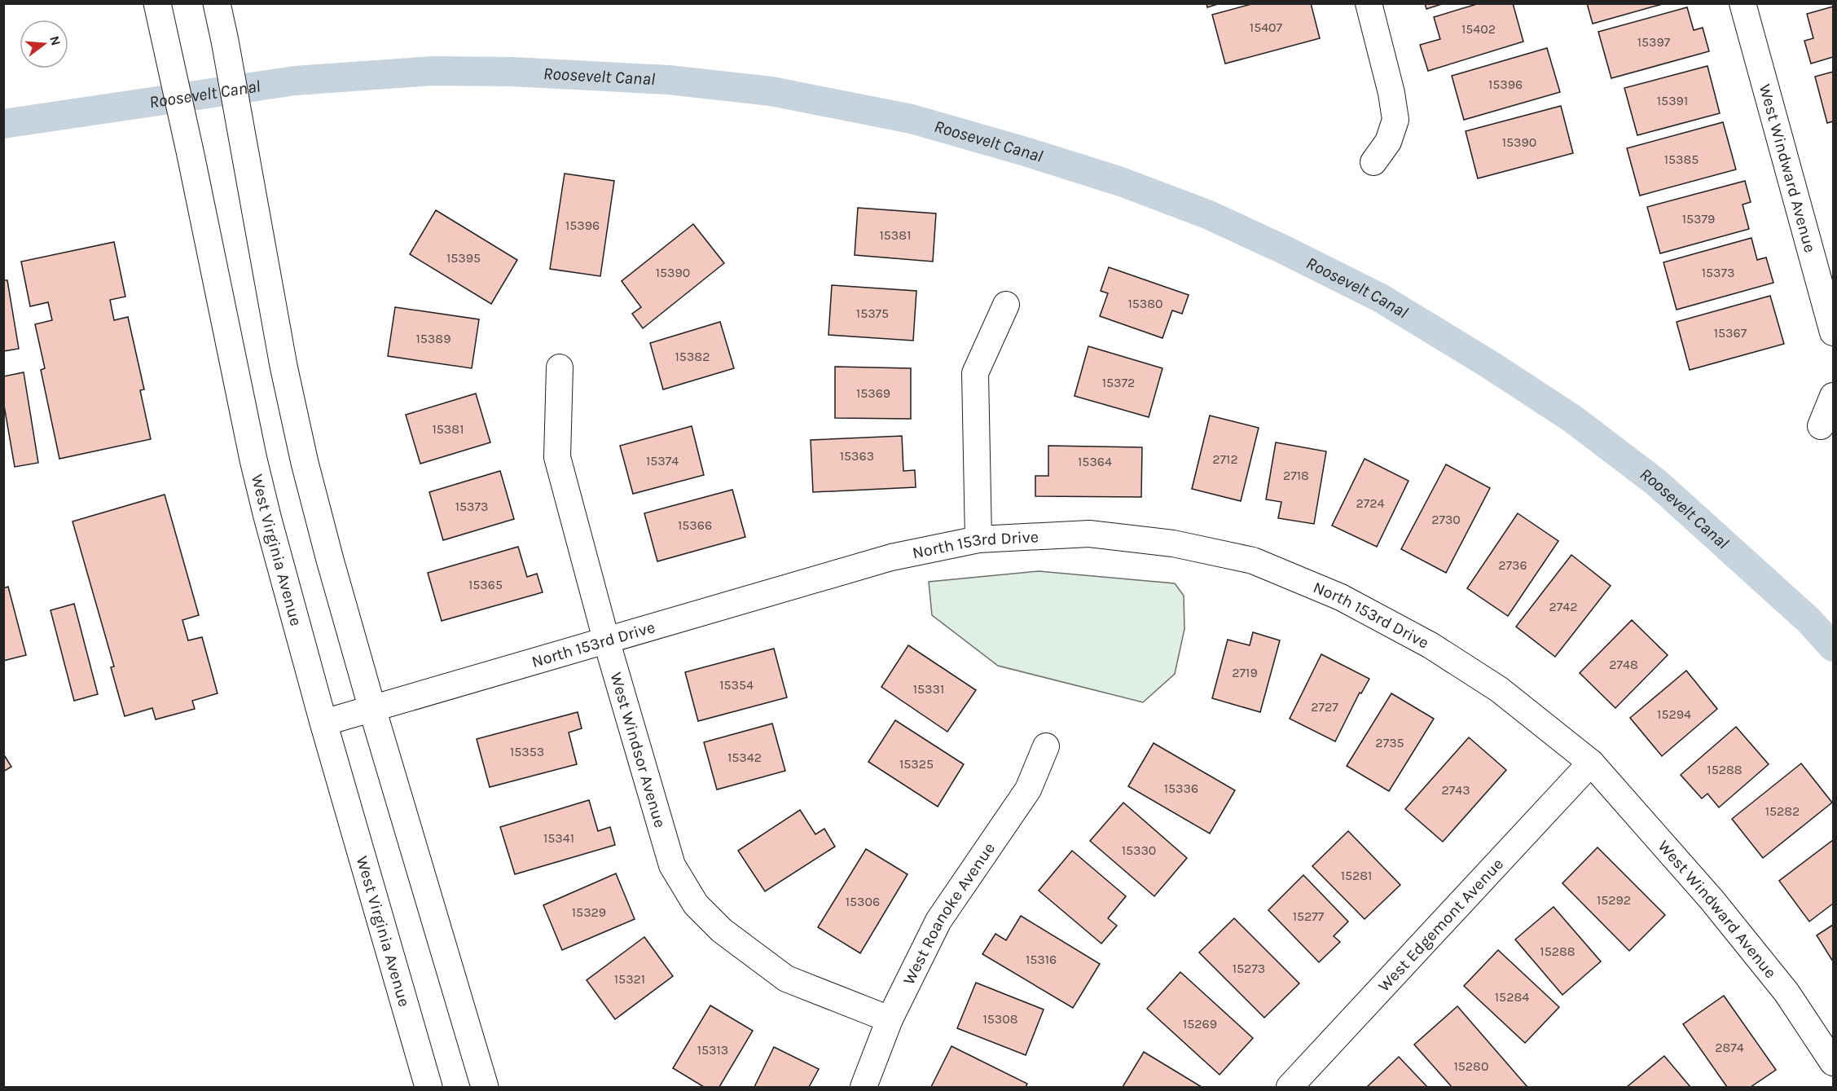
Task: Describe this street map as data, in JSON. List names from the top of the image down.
{
  "streets": {
    "main road": ["West Virginia Avenue"],
    "street": [
      "West Windward Avenue",
      "North 153rd Drive",
      "West Windsor Avenue",
      "West Roanoke Avenue",
      "West Edgemont Avenue"
    ]
  },
  "crossings": [
    ["West Windward Avenue", "North 153rd Drive"],
    ["West Windward Avenue", "West Edgemont Avenue"],
    ["North 153rd Drive", "West Virginia Avenue"],
    ["North 153rd Drive", "West Windsor Avenue"],
    ["North 153rd Drive", "West Edgemont Avenue"],
    ["West Windsor Avenue", "West Roanoke Avenue"]
  ],
  "water": ["Roosevelt Canal"],
  "house_numbers": [
    "15407",
    "15402",
    "15397",
    "15396",
    "15391",
    "15390",
    "15385",
    "15379",
    "15396",
    "15381",
    "15395",
    "15390",
    "15373",
    "15380",
    "15375",
    "15367",
    "15389",
    "15382",
    "15372",
    "15369",
    "15381",
    "15363",
    "2712",
    "15374",
    "15364",
    "2718",
    "2724",
    "15373",
    "2730",
    "15366",
    "2736",
    "15365",
    "2742",
    "2748",
    "2719",
    "15354",
    "15331",
    "2727",
    "15294",
    "2735",
    "15353",
    "15342",
    "15325",
    "15288",
    "15336",
    "2743",
    "15282",
    "15341",
    "15330",
    "15281",
    "15292",
    "15306",
    "15329",
    "15277",
    "15288",
    "15316",
    "15273",
    "15321",
    "15284",
    "15308",
    "15269",
    "2874",
    "15313",
    "15280"
  ],
  "north": "right"
}
